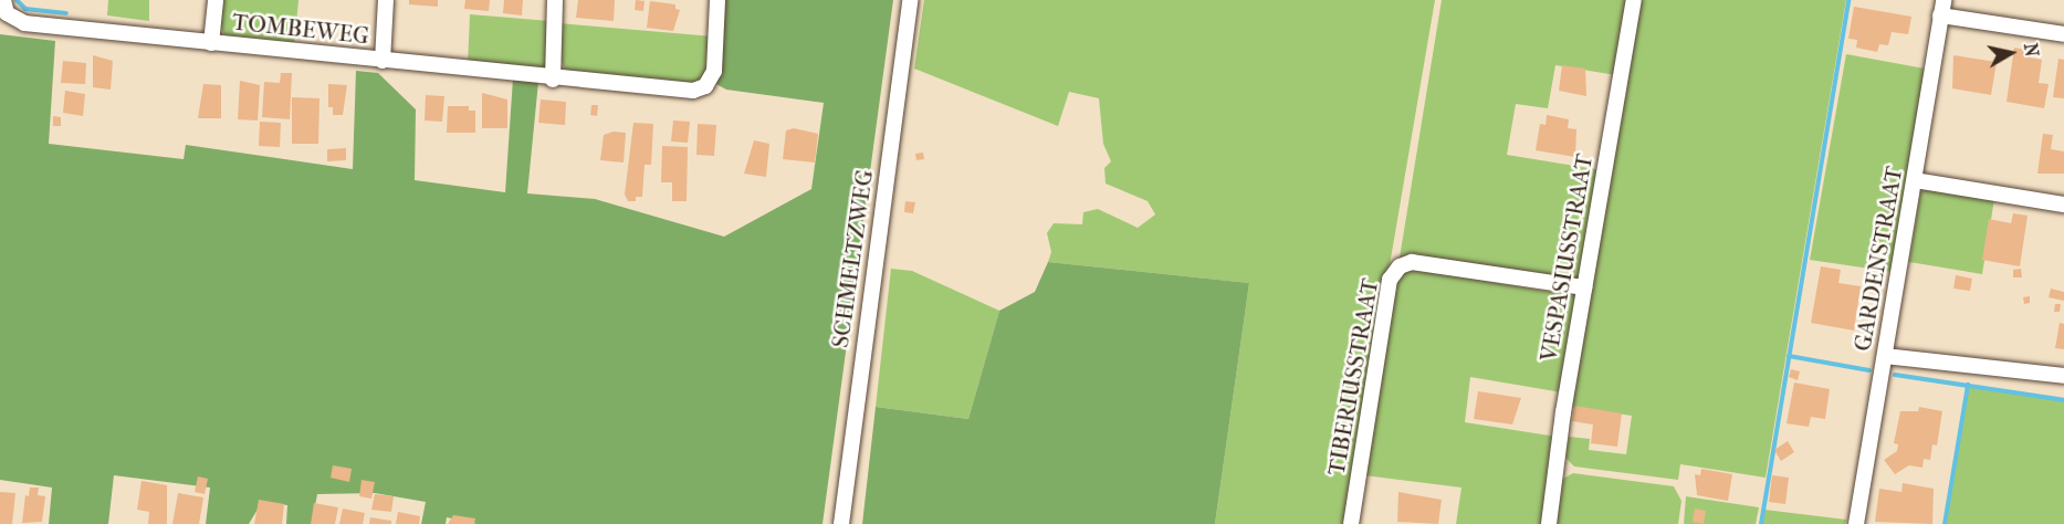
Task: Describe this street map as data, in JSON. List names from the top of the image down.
{
  "streets": {
    "street": [
      "TOMBEWEG",
      "VESPASIUSSTRAAT",
      "SCHMELTZWEG",
      "GARDENSTRAAT",
      "TIBERIUSSTRAAT"
    ]
  },
  "crossings": [
    ["VESPASIUSSTRAAT", "TIBERIUSSTRAAT"]
  ],
  "north": "right"
}
